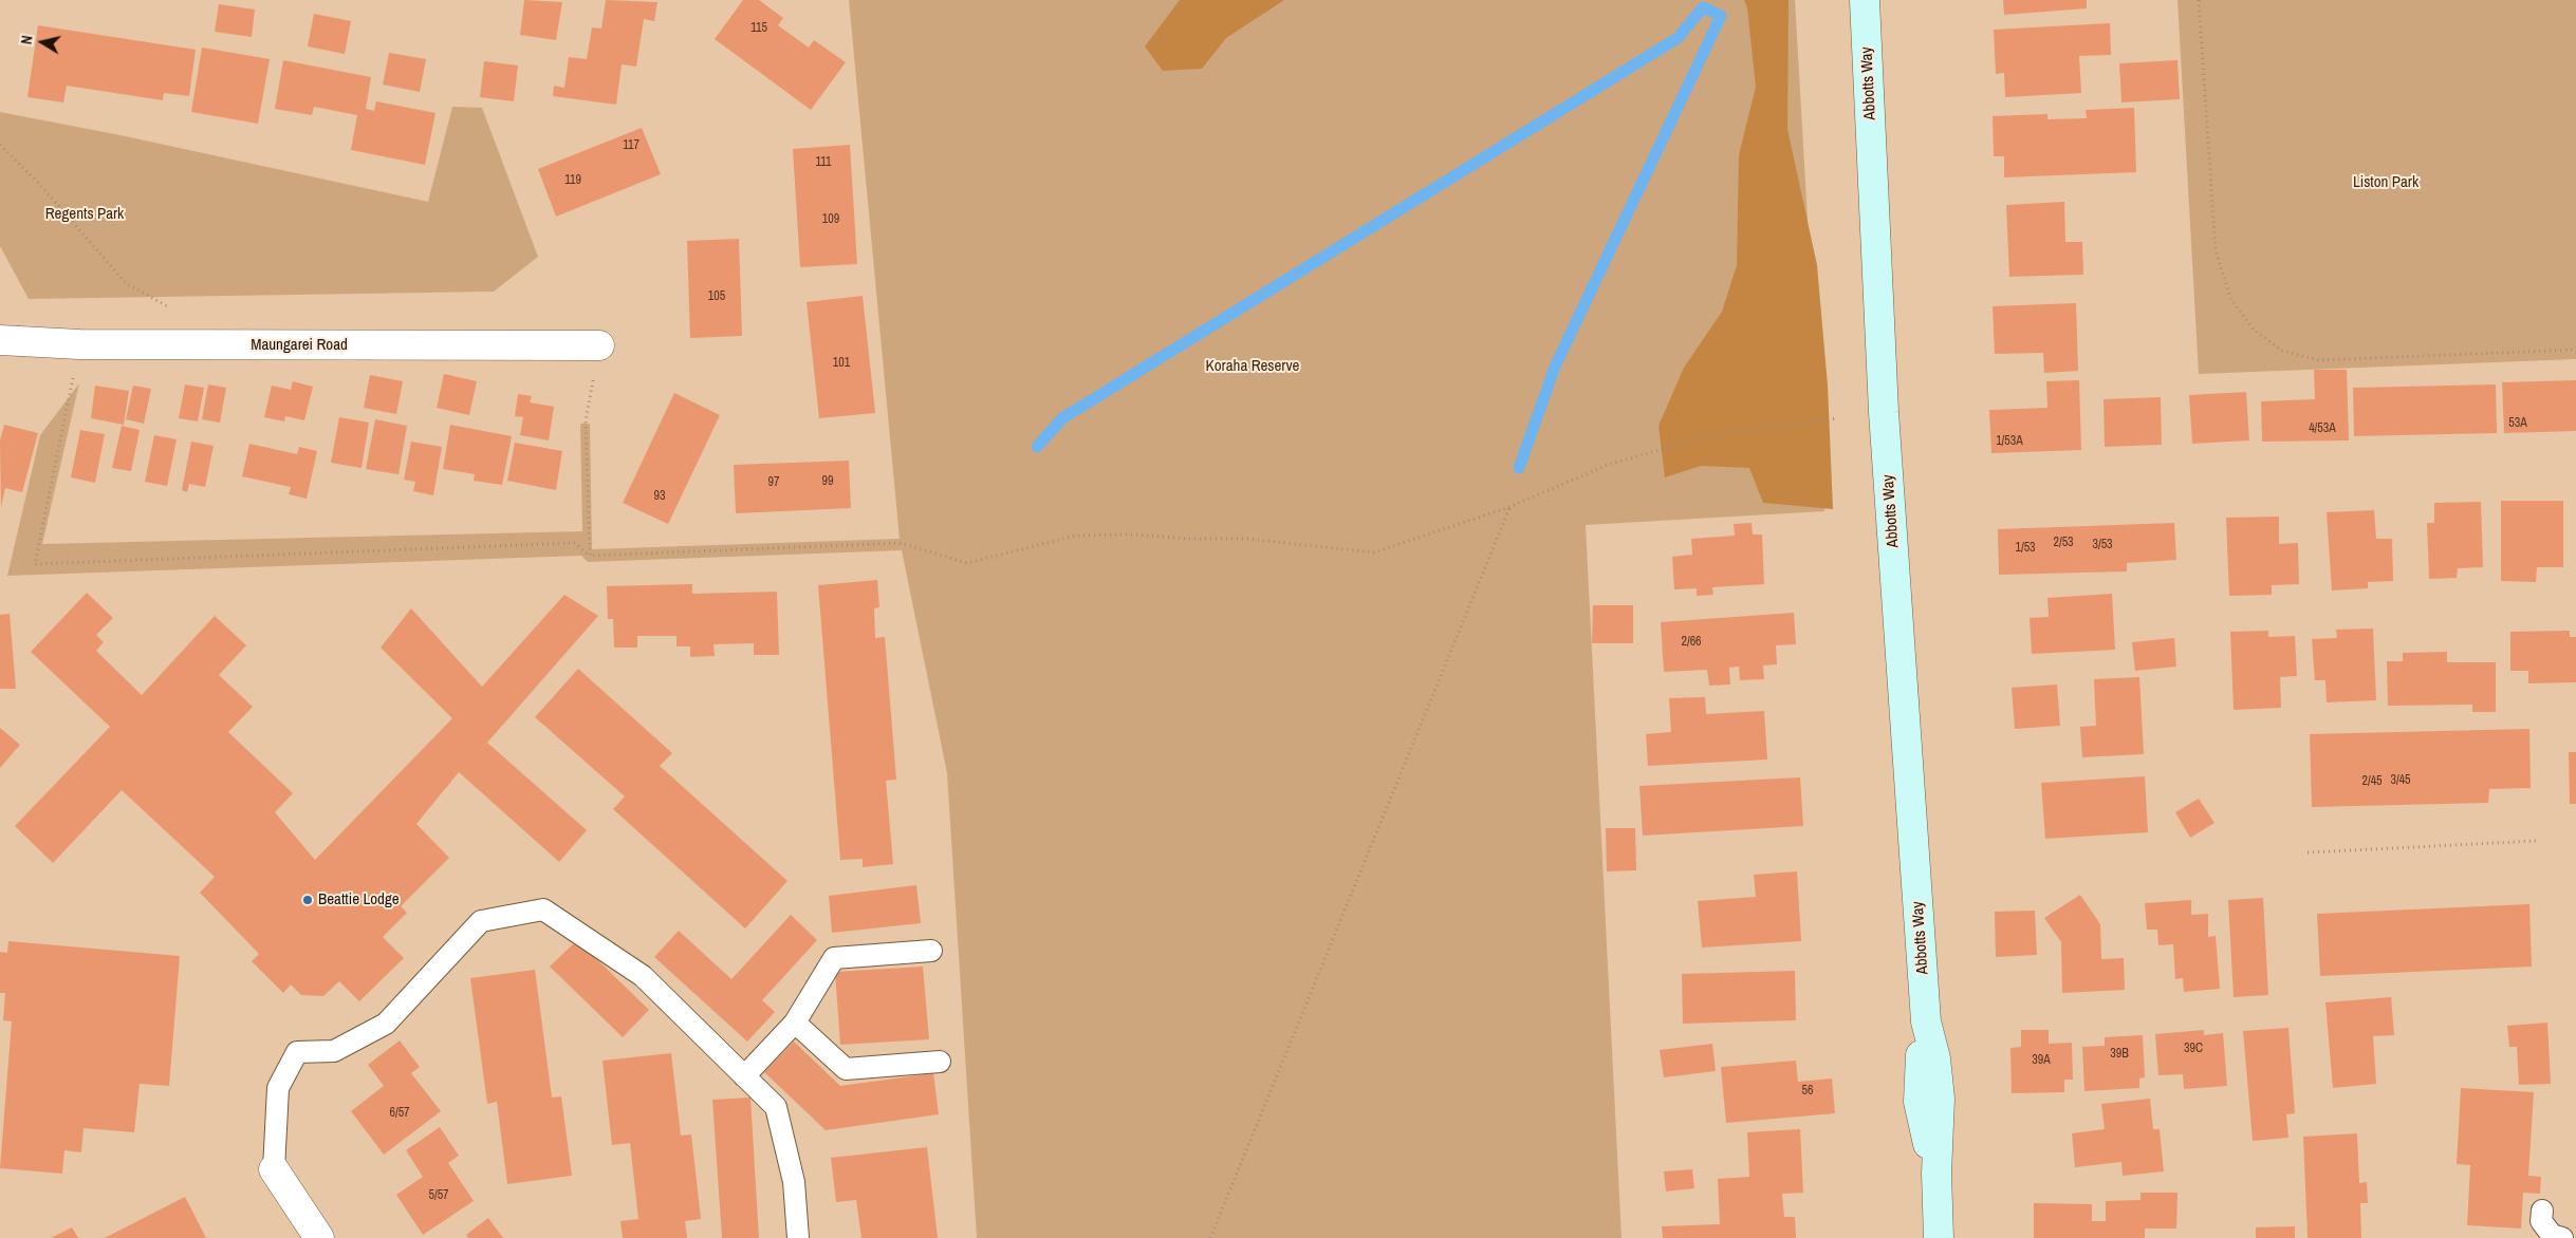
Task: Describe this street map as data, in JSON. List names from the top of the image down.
{
  "streets": {
    "main road": ["Abbotts Way"],
    "street": ["Maungarei Road"]
  },
  "parks": ["Liston Park", "Regents Park", "Koraha Reserve"],
  "places": ["Beattie Lodge"],
  "house_numbers": [
    "115",
    "117",
    "111",
    "119",
    "109",
    "105",
    "101",
    "53A",
    "4/53A",
    "1/53A",
    "99",
    "97",
    "93",
    "2/53",
    "3/53",
    "1/53",
    "2/66",
    "3/45",
    "2/45",
    "39C",
    "39B",
    "39A",
    "56",
    "6/57",
    "5/57"
  ],
  "north": "left"
}
